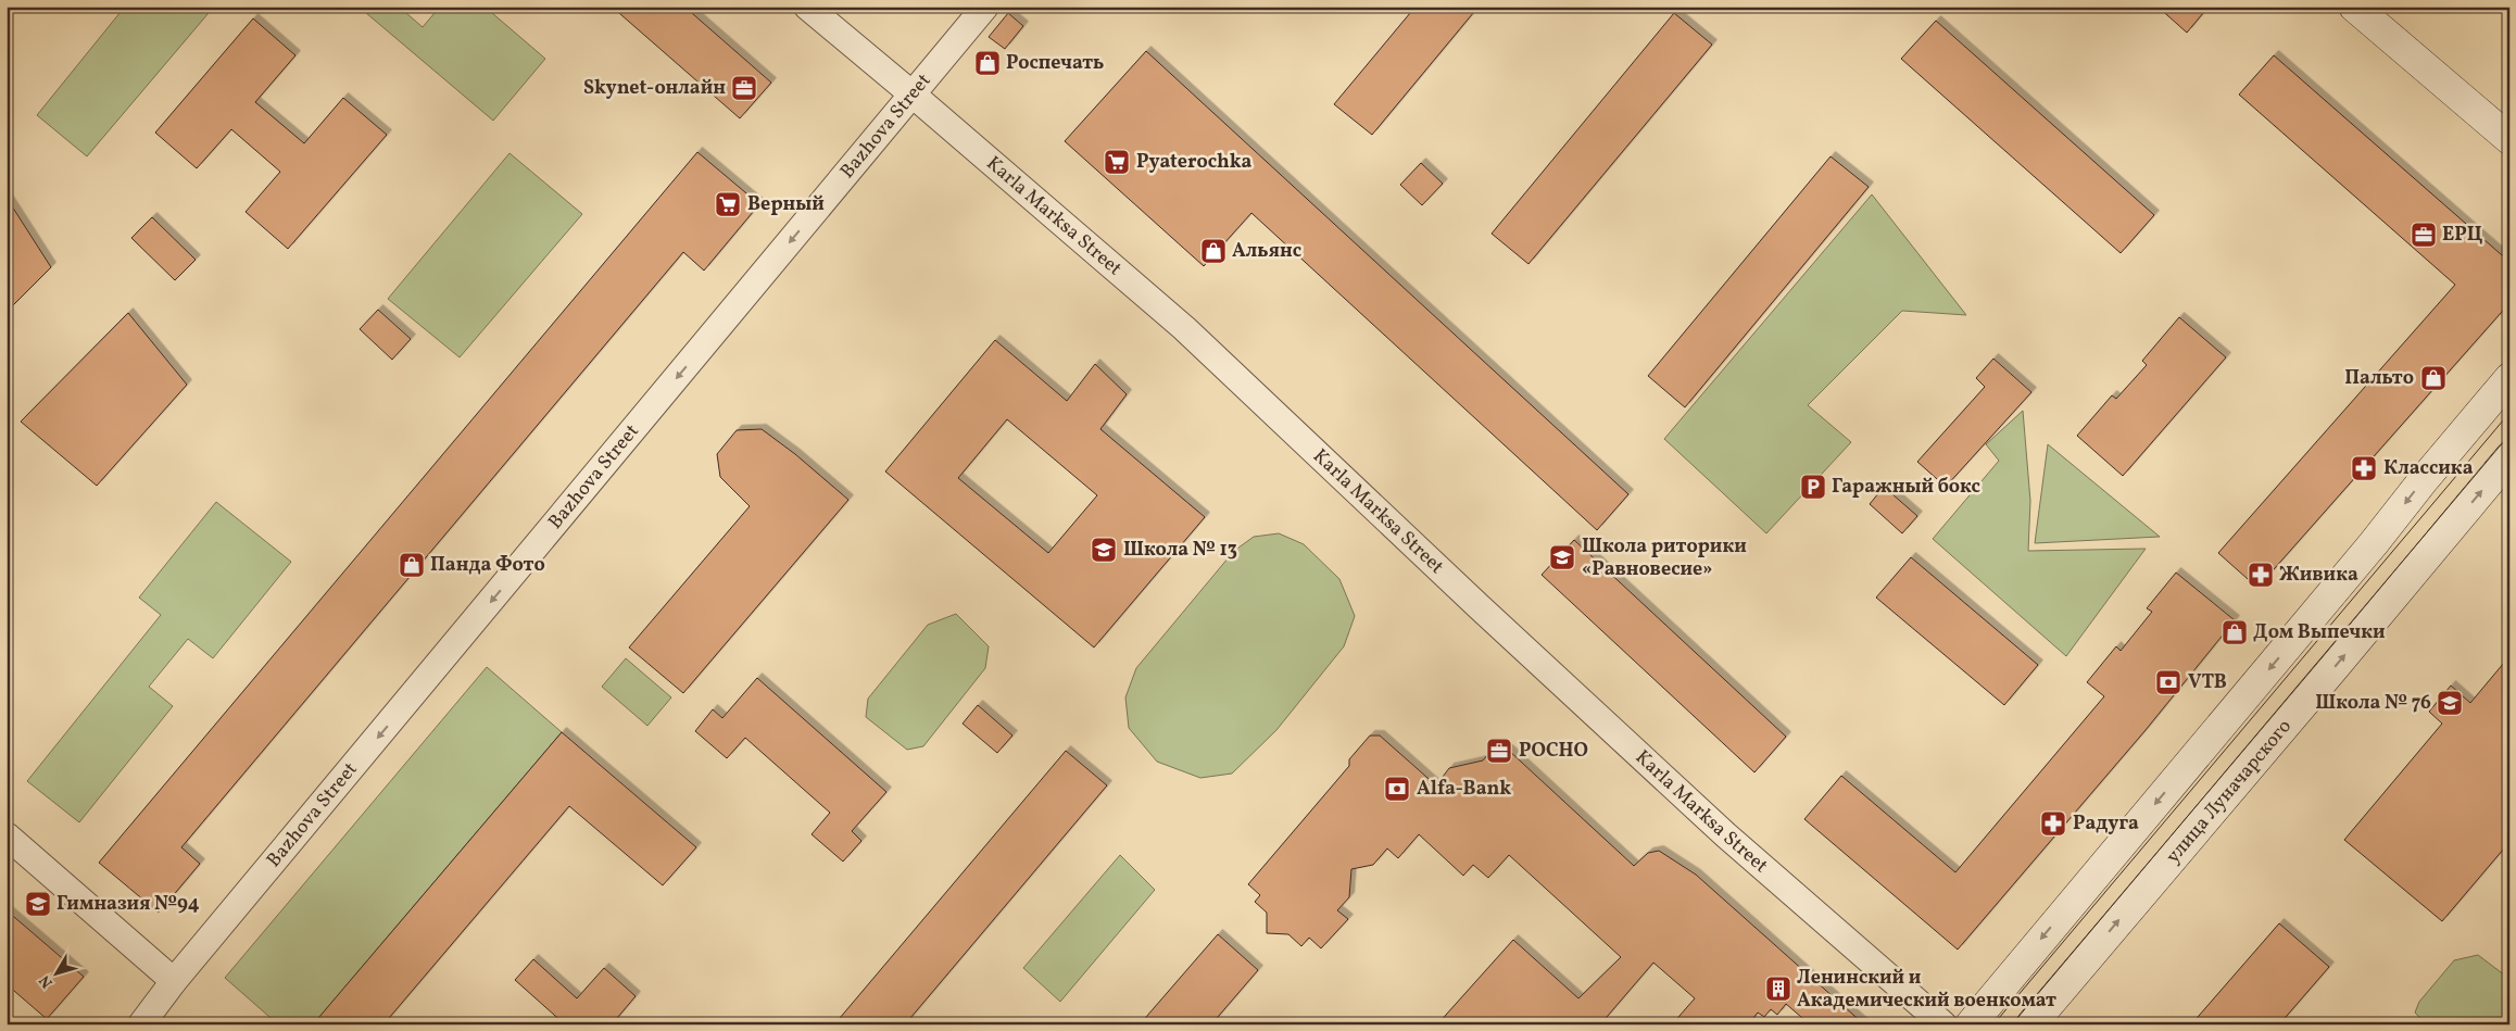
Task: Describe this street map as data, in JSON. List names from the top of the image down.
{
  "streets": {
    "main road": ["улица Луначарского"],
    "street": ["Bazhova Street", "Karla Marksa Street"]
  },
  "crossings": [
    ["Bazhova Street", "Karla Marksa Street"]
  ],
  "one_way": ["Bazhova Street"],
  "places": {
    "shop": [
      "Роспечать",
      "Альянс",
      "Пальто",
      "Панда Фото",
      "Дом Выпечки"
    ],
    "office": ["Skynet-онлайн", "ЕРЦ", "РОСНО"],
    "supermarket": ["Pyaterochka", "Верный"],
    "pharmacy": ["Классика", "Живика", "Радуга"],
    "parking": ["Гаражный бокс"],
    "school or university": [
      "Школа № 13",
      "Школа риторики «Равновесие»",
      "Школа № 76",
      "Гимназия №94"
    ],
    "bank": ["VTB", "Alfa-Bank"],
    "building": ["Ленинский и Академический военкомат"]
  },
  "north": "bottom left"
}
